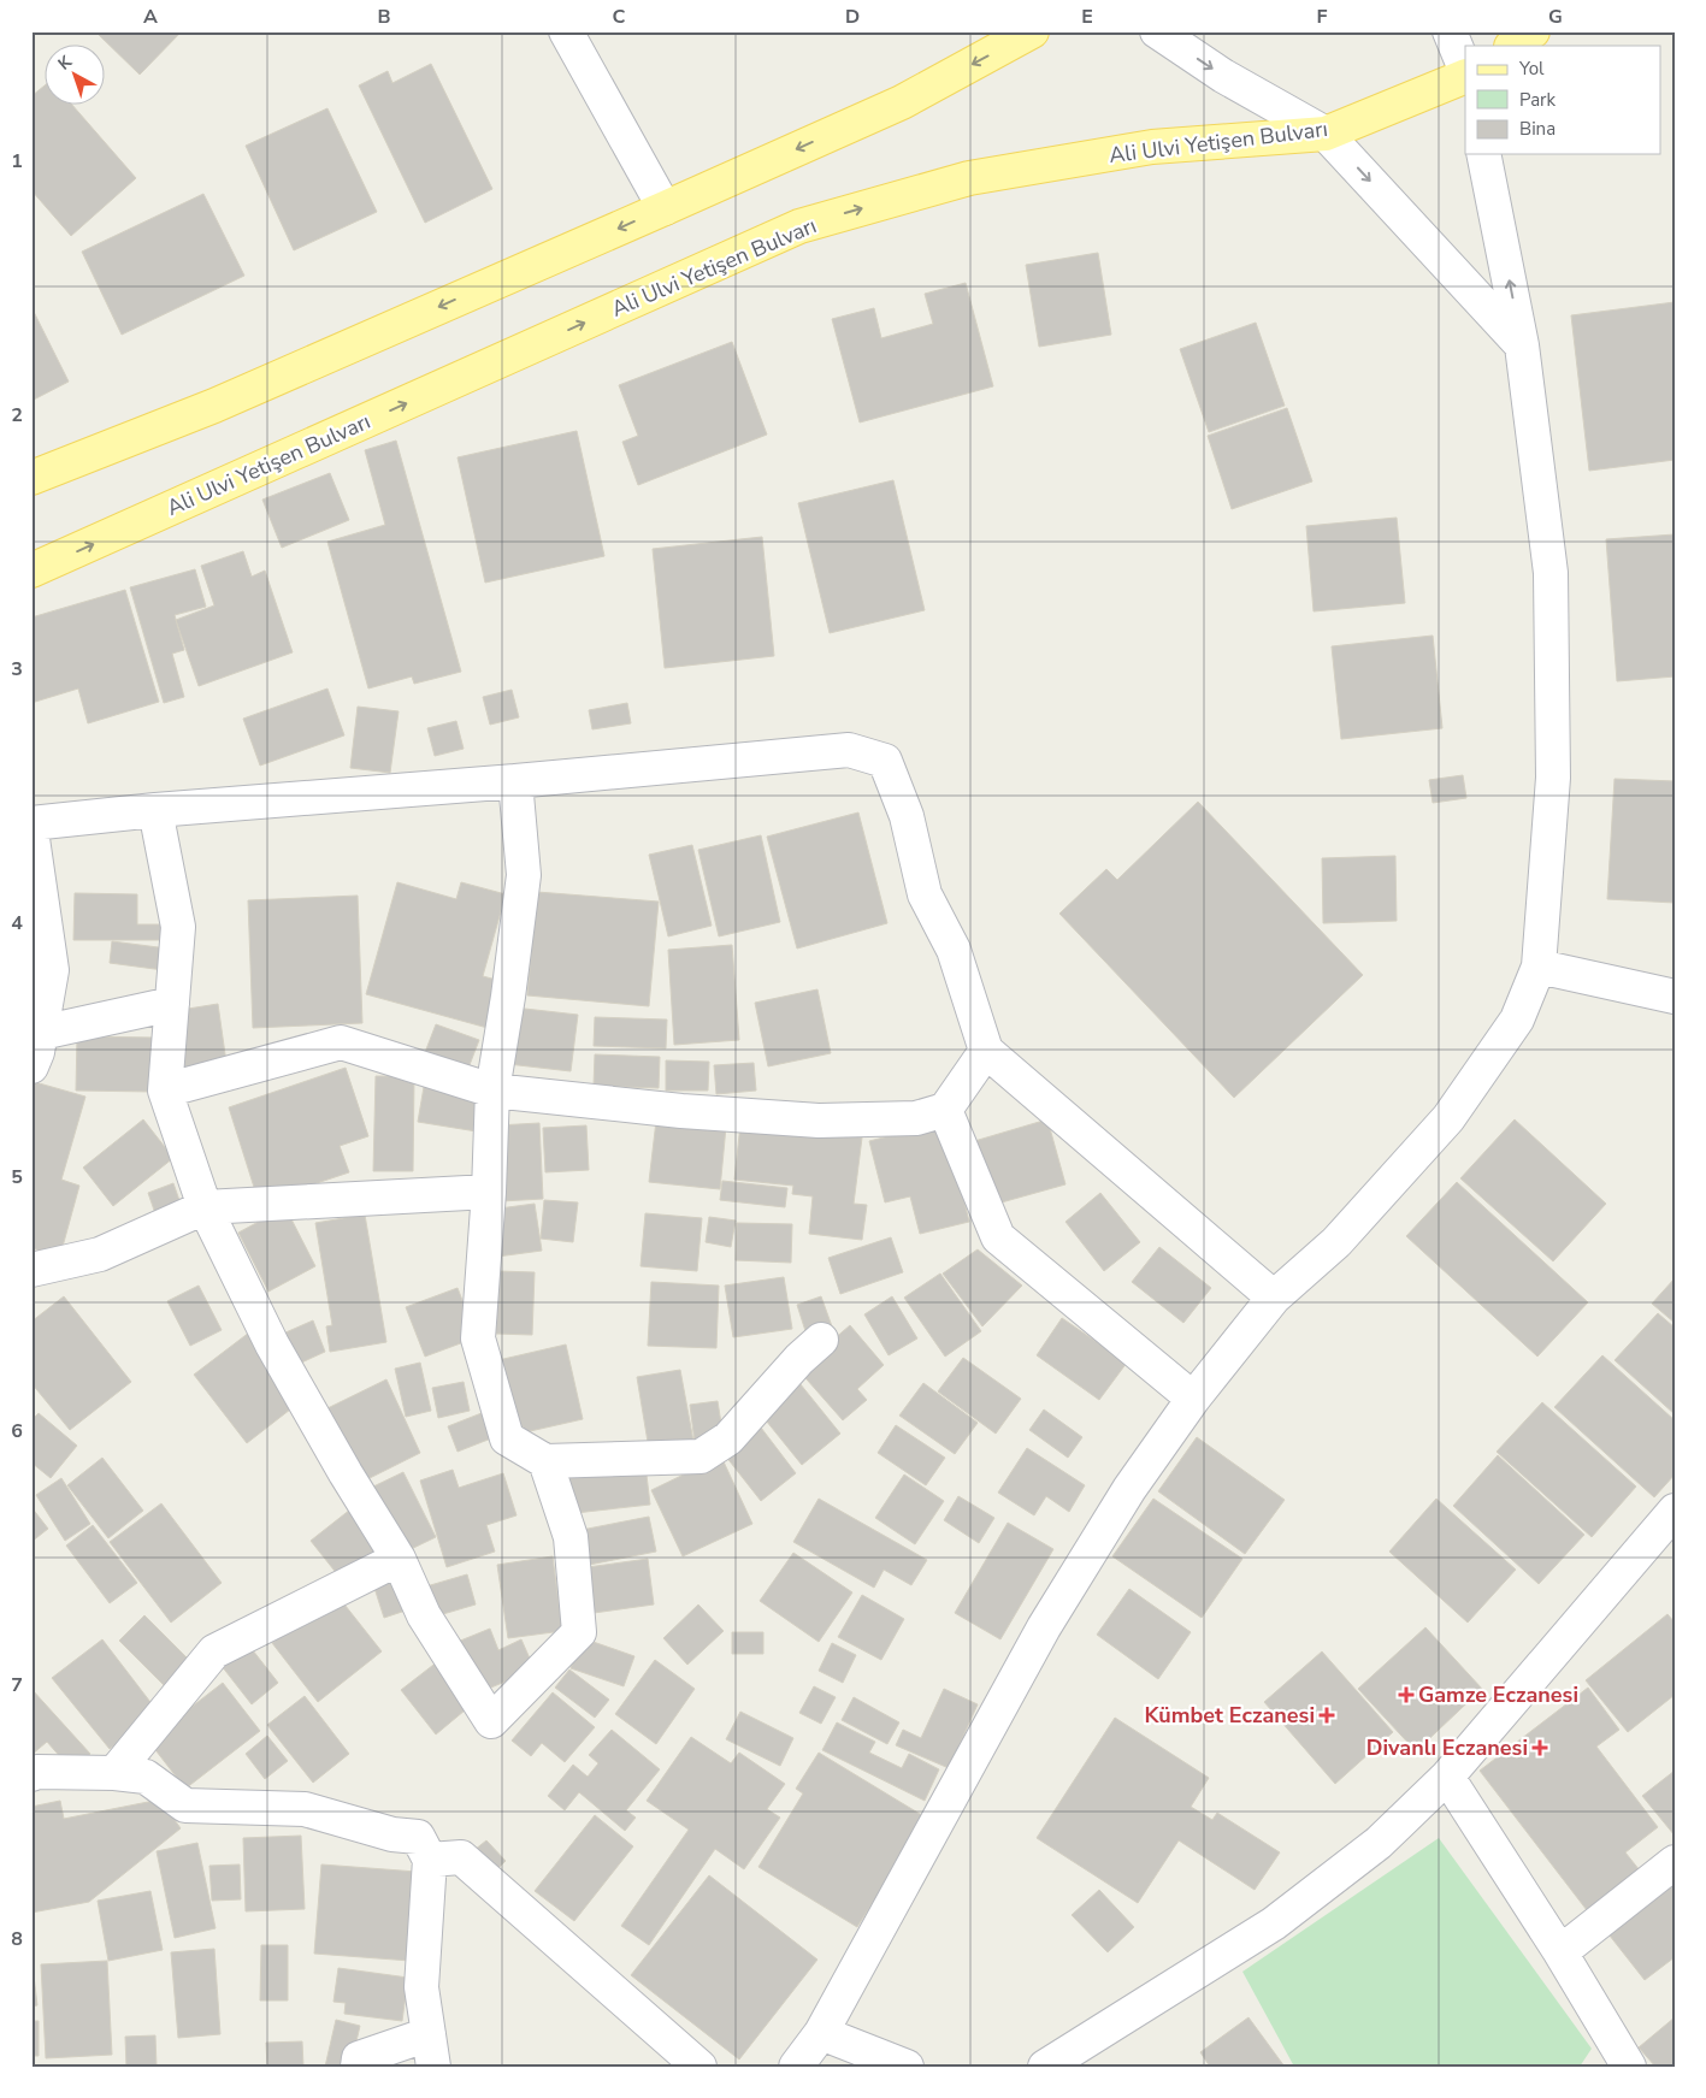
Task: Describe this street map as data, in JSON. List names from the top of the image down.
{
  "streets": {
    "main road": ["Ali Ulvi Yetişen Bulvarı"]
  },
  "places": {
    "health": ["Gamze Eczanesi", "Kümbet Eczanesi", "Divanlı Eczanesi"]
  },
  "legend": ["Yol", "Park", "Bina"],
  "north": "top left",
  "grid": {
    "columns": [
      "A",
      "B",
      "C",
      "D",
      "E",
      "F",
      "G"
    ],
    "rows": [
      "1",
      "2",
      "3",
      "4",
      "5",
      "6",
      "7",
      "8"
    ]
  }
}
